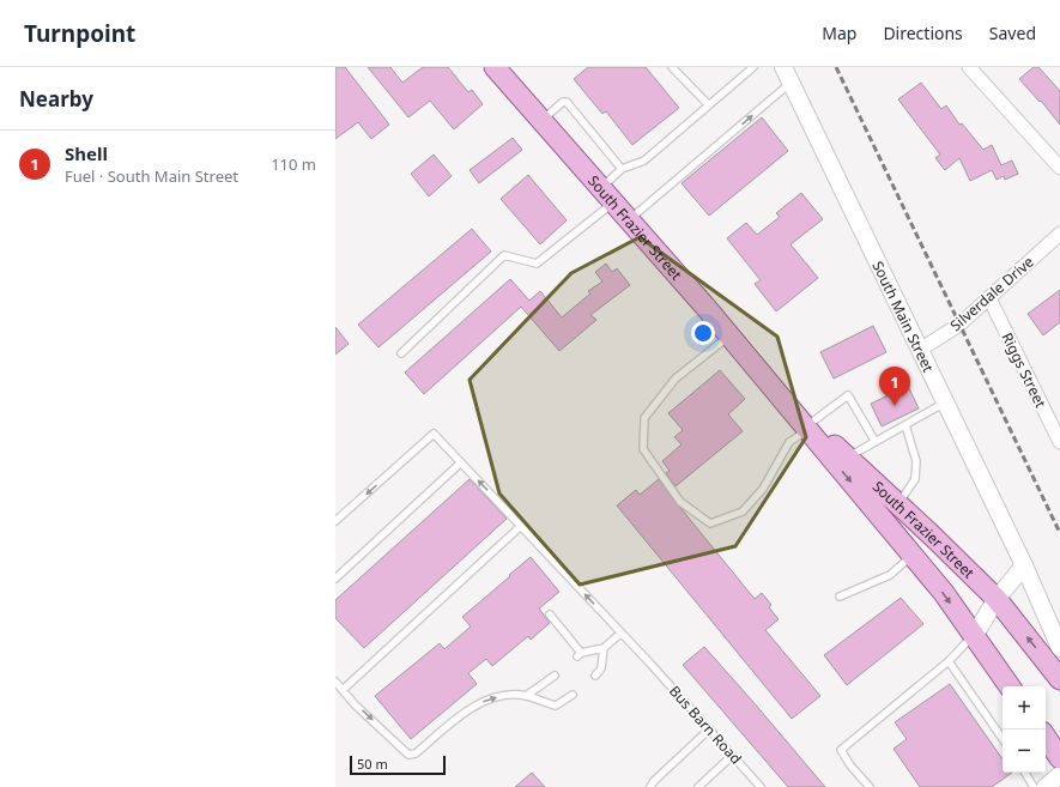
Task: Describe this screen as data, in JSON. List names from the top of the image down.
{
  "streets": {
    "main road": ["South Frazier Street"],
    "street": ["Silverdale Drive", "South Main Street", "Riggs Street"],
    "lane": ["Bus Barn Road"]
  },
  "crossings": [
    ["Silverdale Drive", "South Main Street"],
    ["Silverdale Drive", "Riggs Street"]
  ],
  "scale_bar": "50 m",
  "page": {
    "header": "Turnpoint",
    "nav": ["Map", "Directions", "Saved"],
    "heading": "Nearby",
    "list": [
      {
        "mark": "1",
        "name": "Shell",
        "note": "Fuel · South Main Street",
        "value": "110 m"
      }
    ],
    "pins": "1",
    "map_buttons": ["+", "−"],
    "scale": "50 m"
  }
}
